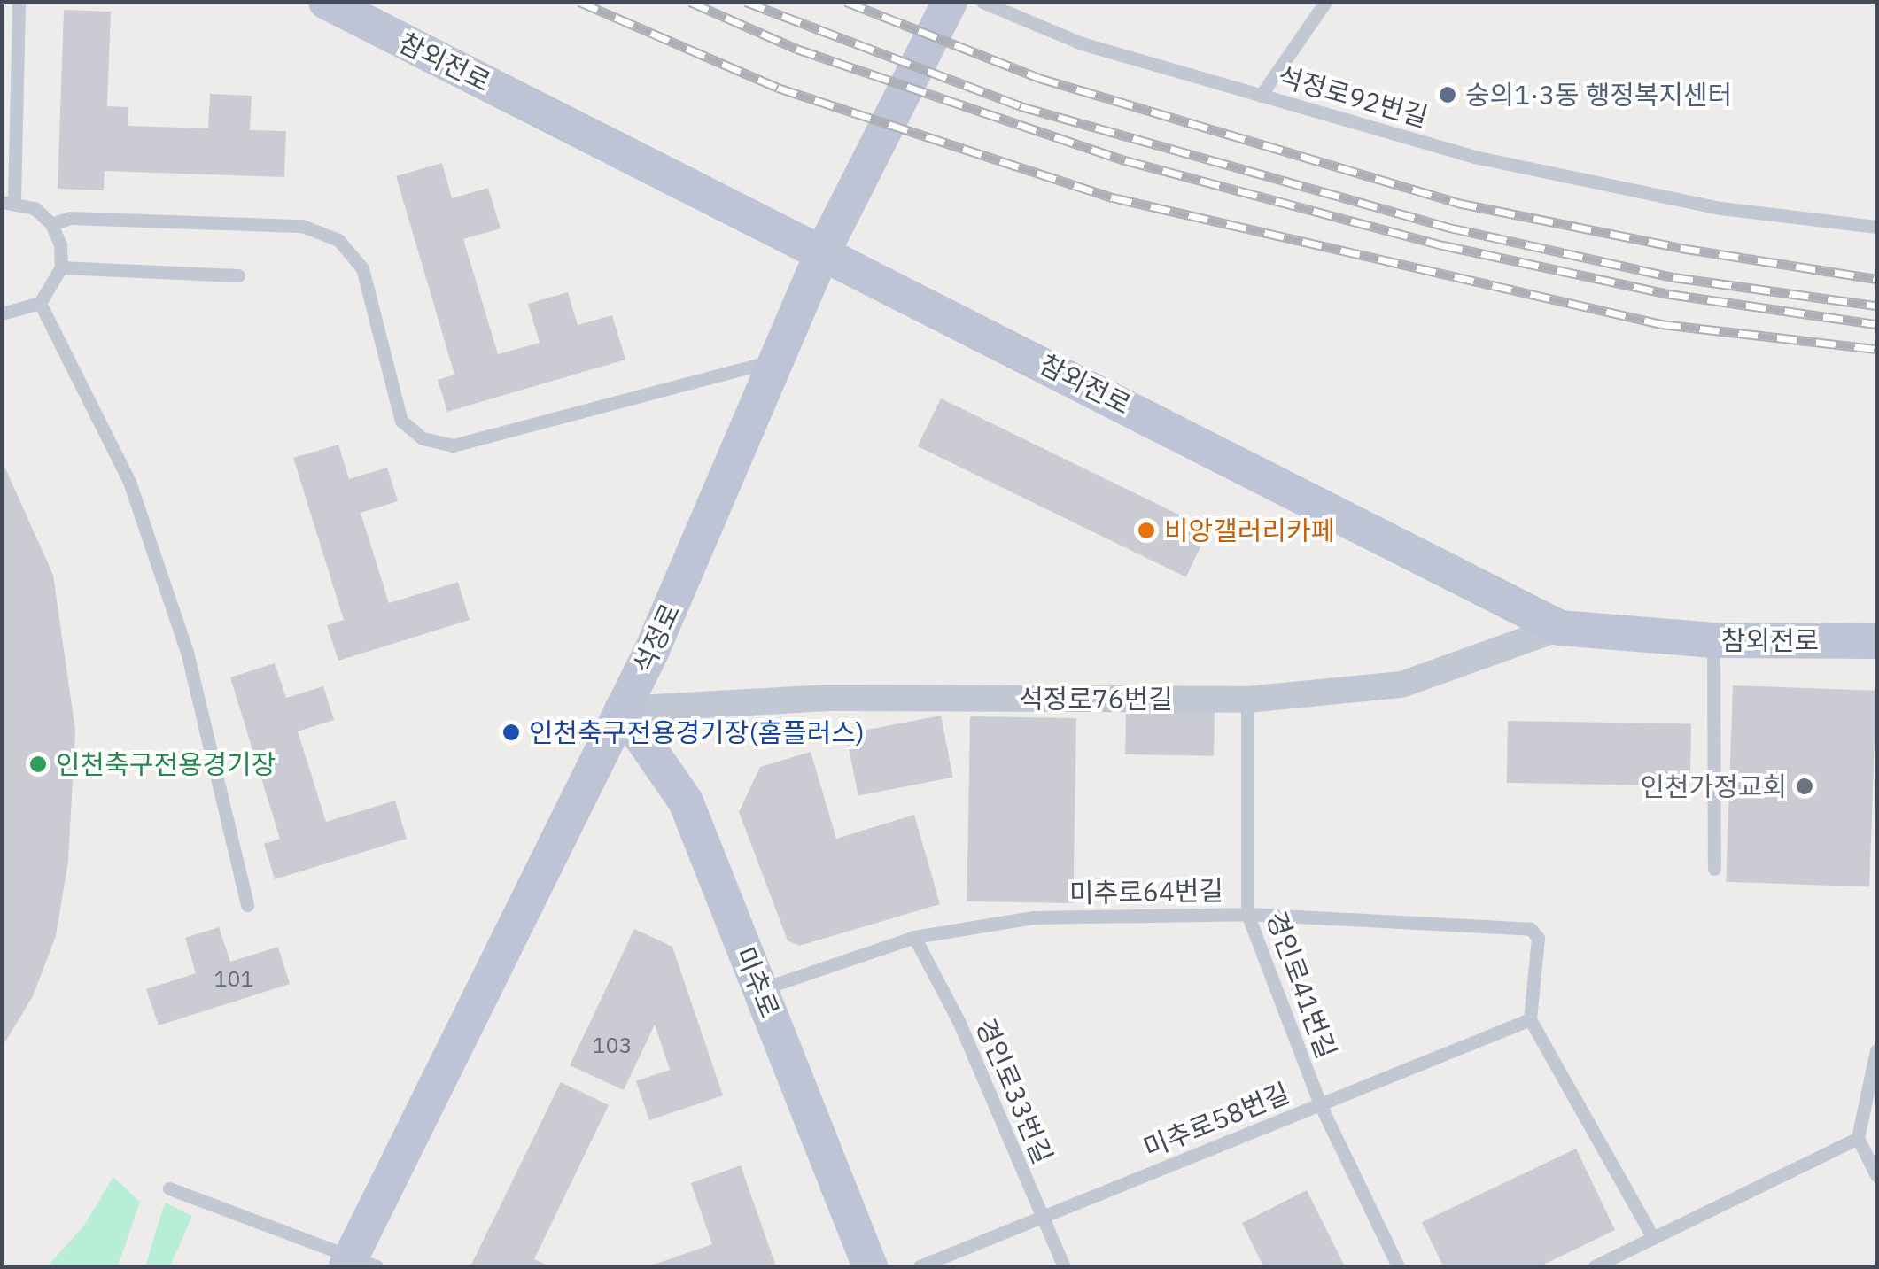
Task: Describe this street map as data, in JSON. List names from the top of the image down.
{
  "streets": {
    "main road": ["참외전로", "석정로", "미추로"],
    "street": ["석정로76번길"],
    "lane": [
      "석정로92번길",
      "미추로64번길",
      "경인로41번길",
      "경인로33번길",
      "미추로58번길"
    ]
  },
  "crossings": [
    ["참외전로", "석정로"],
    ["참외전로", "석정로76번길"],
    ["석정로", "석정로76번길"],
    ["석정로", "미추로"],
    ["석정로76번길", "미추로"],
    ["석정로76번길", "경인로41번길"],
    ["미추로64번길", "미추로"],
    ["미추로64번길", "경인로41번길"],
    ["미추로64번길", "경인로33번길"],
    ["미추로64번길", "미추로58번길"],
    ["경인로41번길", "미추로58번길"],
    ["경인로33번길", "미추로58번길"]
  ],
  "places": [
    "숭의1·3동 행정복지센터",
    "비앙갤러리카페",
    "인천축구전용경기장(홈플러스)",
    "인천축구전용경기장",
    "인천가정교회"
  ],
  "house_numbers": ["101", "103"]
}
